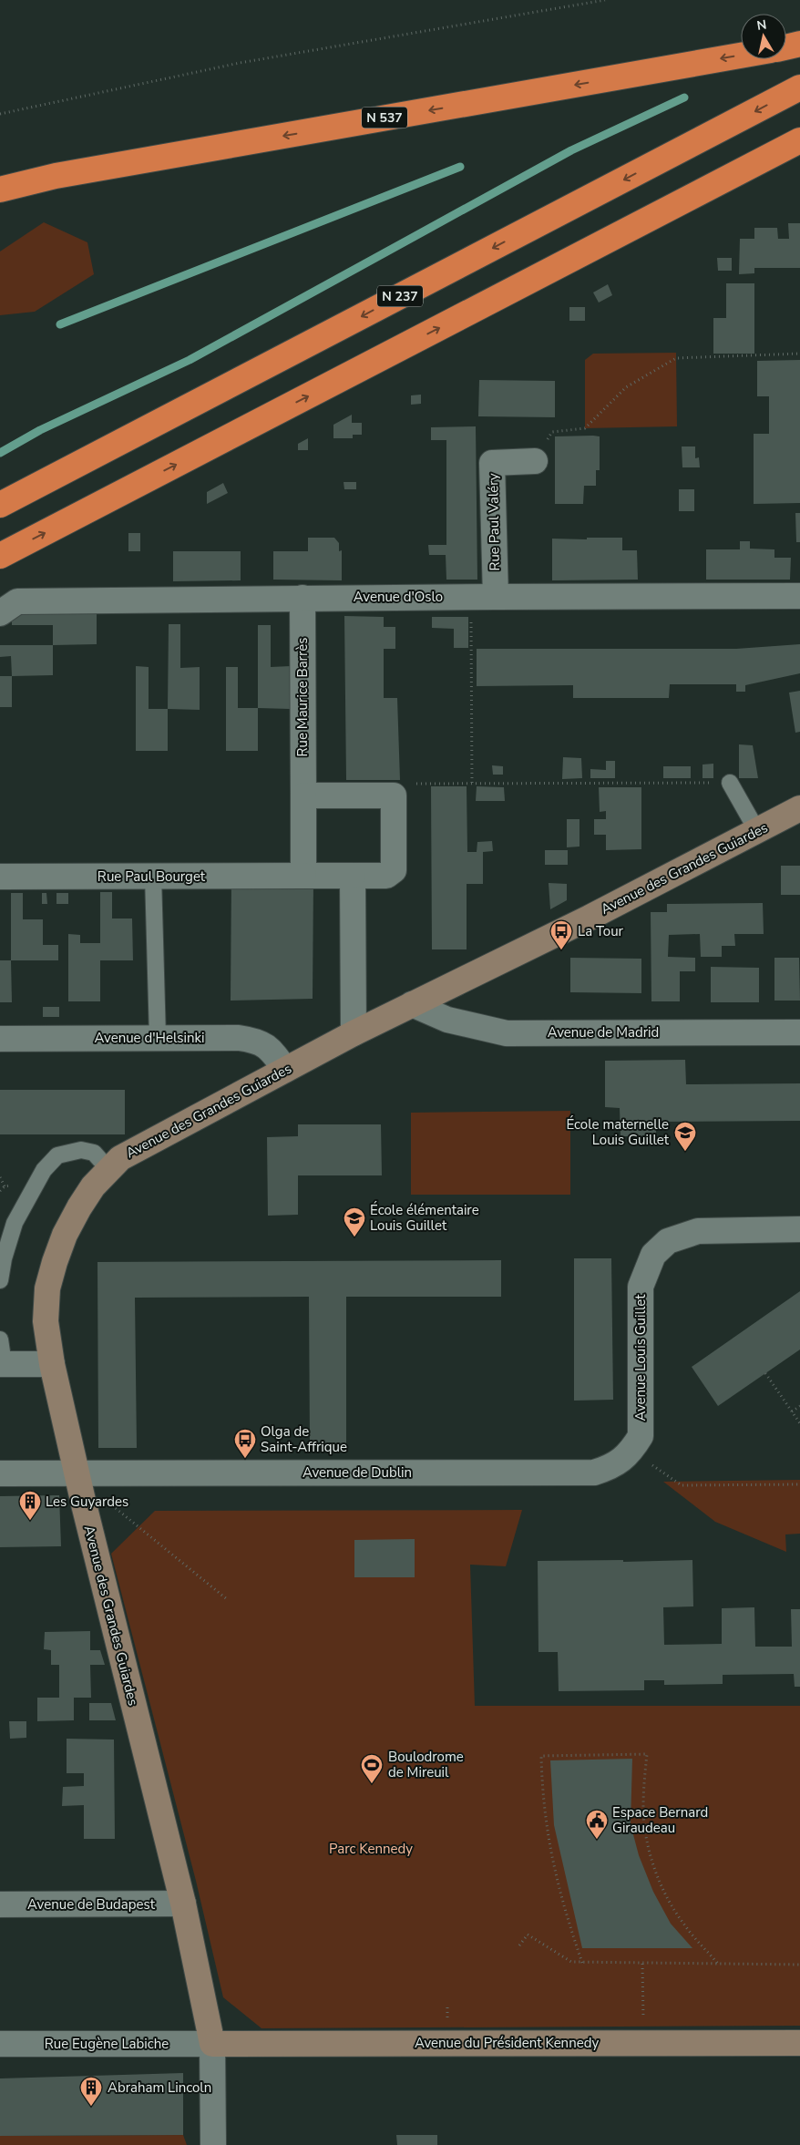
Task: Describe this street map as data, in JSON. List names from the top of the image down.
{
  "streets": {
    "highway": ["N 537", "N 237"],
    "street": [
      "Rue Paul Valéry",
      "Avenue d'Oslo",
      "Rue Maurice Barrès",
      "Avenue des Grandes Guiardes",
      "Rue Paul Bourget",
      "Avenue de Madrid",
      "Avenue d'Helsinki",
      "Avenue Louis Guillet",
      "Avenue de Dublin",
      "Avenue de Budapest",
      "Avenue du Président Kennedy",
      "Rue Eugène Labiche"
    ]
  },
  "crossings": [
    ["Rue Paul Valéry", "Avenue d'Oslo"],
    ["Avenue d'Oslo", "Rue Maurice Barrès"],
    ["Rue Maurice Barrès", "Rue Paul Bourget"],
    ["Avenue des Grandes Guiardes", "Avenue de Madrid"],
    ["Avenue des Grandes Guiardes", "Avenue d'Helsinki"],
    ["Avenue des Grandes Guiardes", "Avenue de Dublin"],
    ["Avenue des Grandes Guiardes", "Avenue de Budapest"],
    ["Avenue des Grandes Guiardes", "Avenue du Président Kennedy"],
    ["Avenue des Grandes Guiardes", "Rue Eugène Labiche"],
    ["Avenue Louis Guillet", "Avenue de Dublin"],
    ["Avenue du Président Kennedy", "Rue Eugène Labiche"]
  ],
  "parks": ["Parc Kennedy"],
  "places": {
    "bus stop": ["La Tour", "Olga de Saint-Affrique"],
    "school or university": ["École maternelle Louis Guillet", "École élémentaire Louis Guillet"],
    "building": ["Les Guyardes", "Abraham Lincoln"],
    "sports": ["Boulodrome de Mireuil"],
    "public building": ["Espace Bernard Giraudeau"]
  },
  "north": "top"
}
